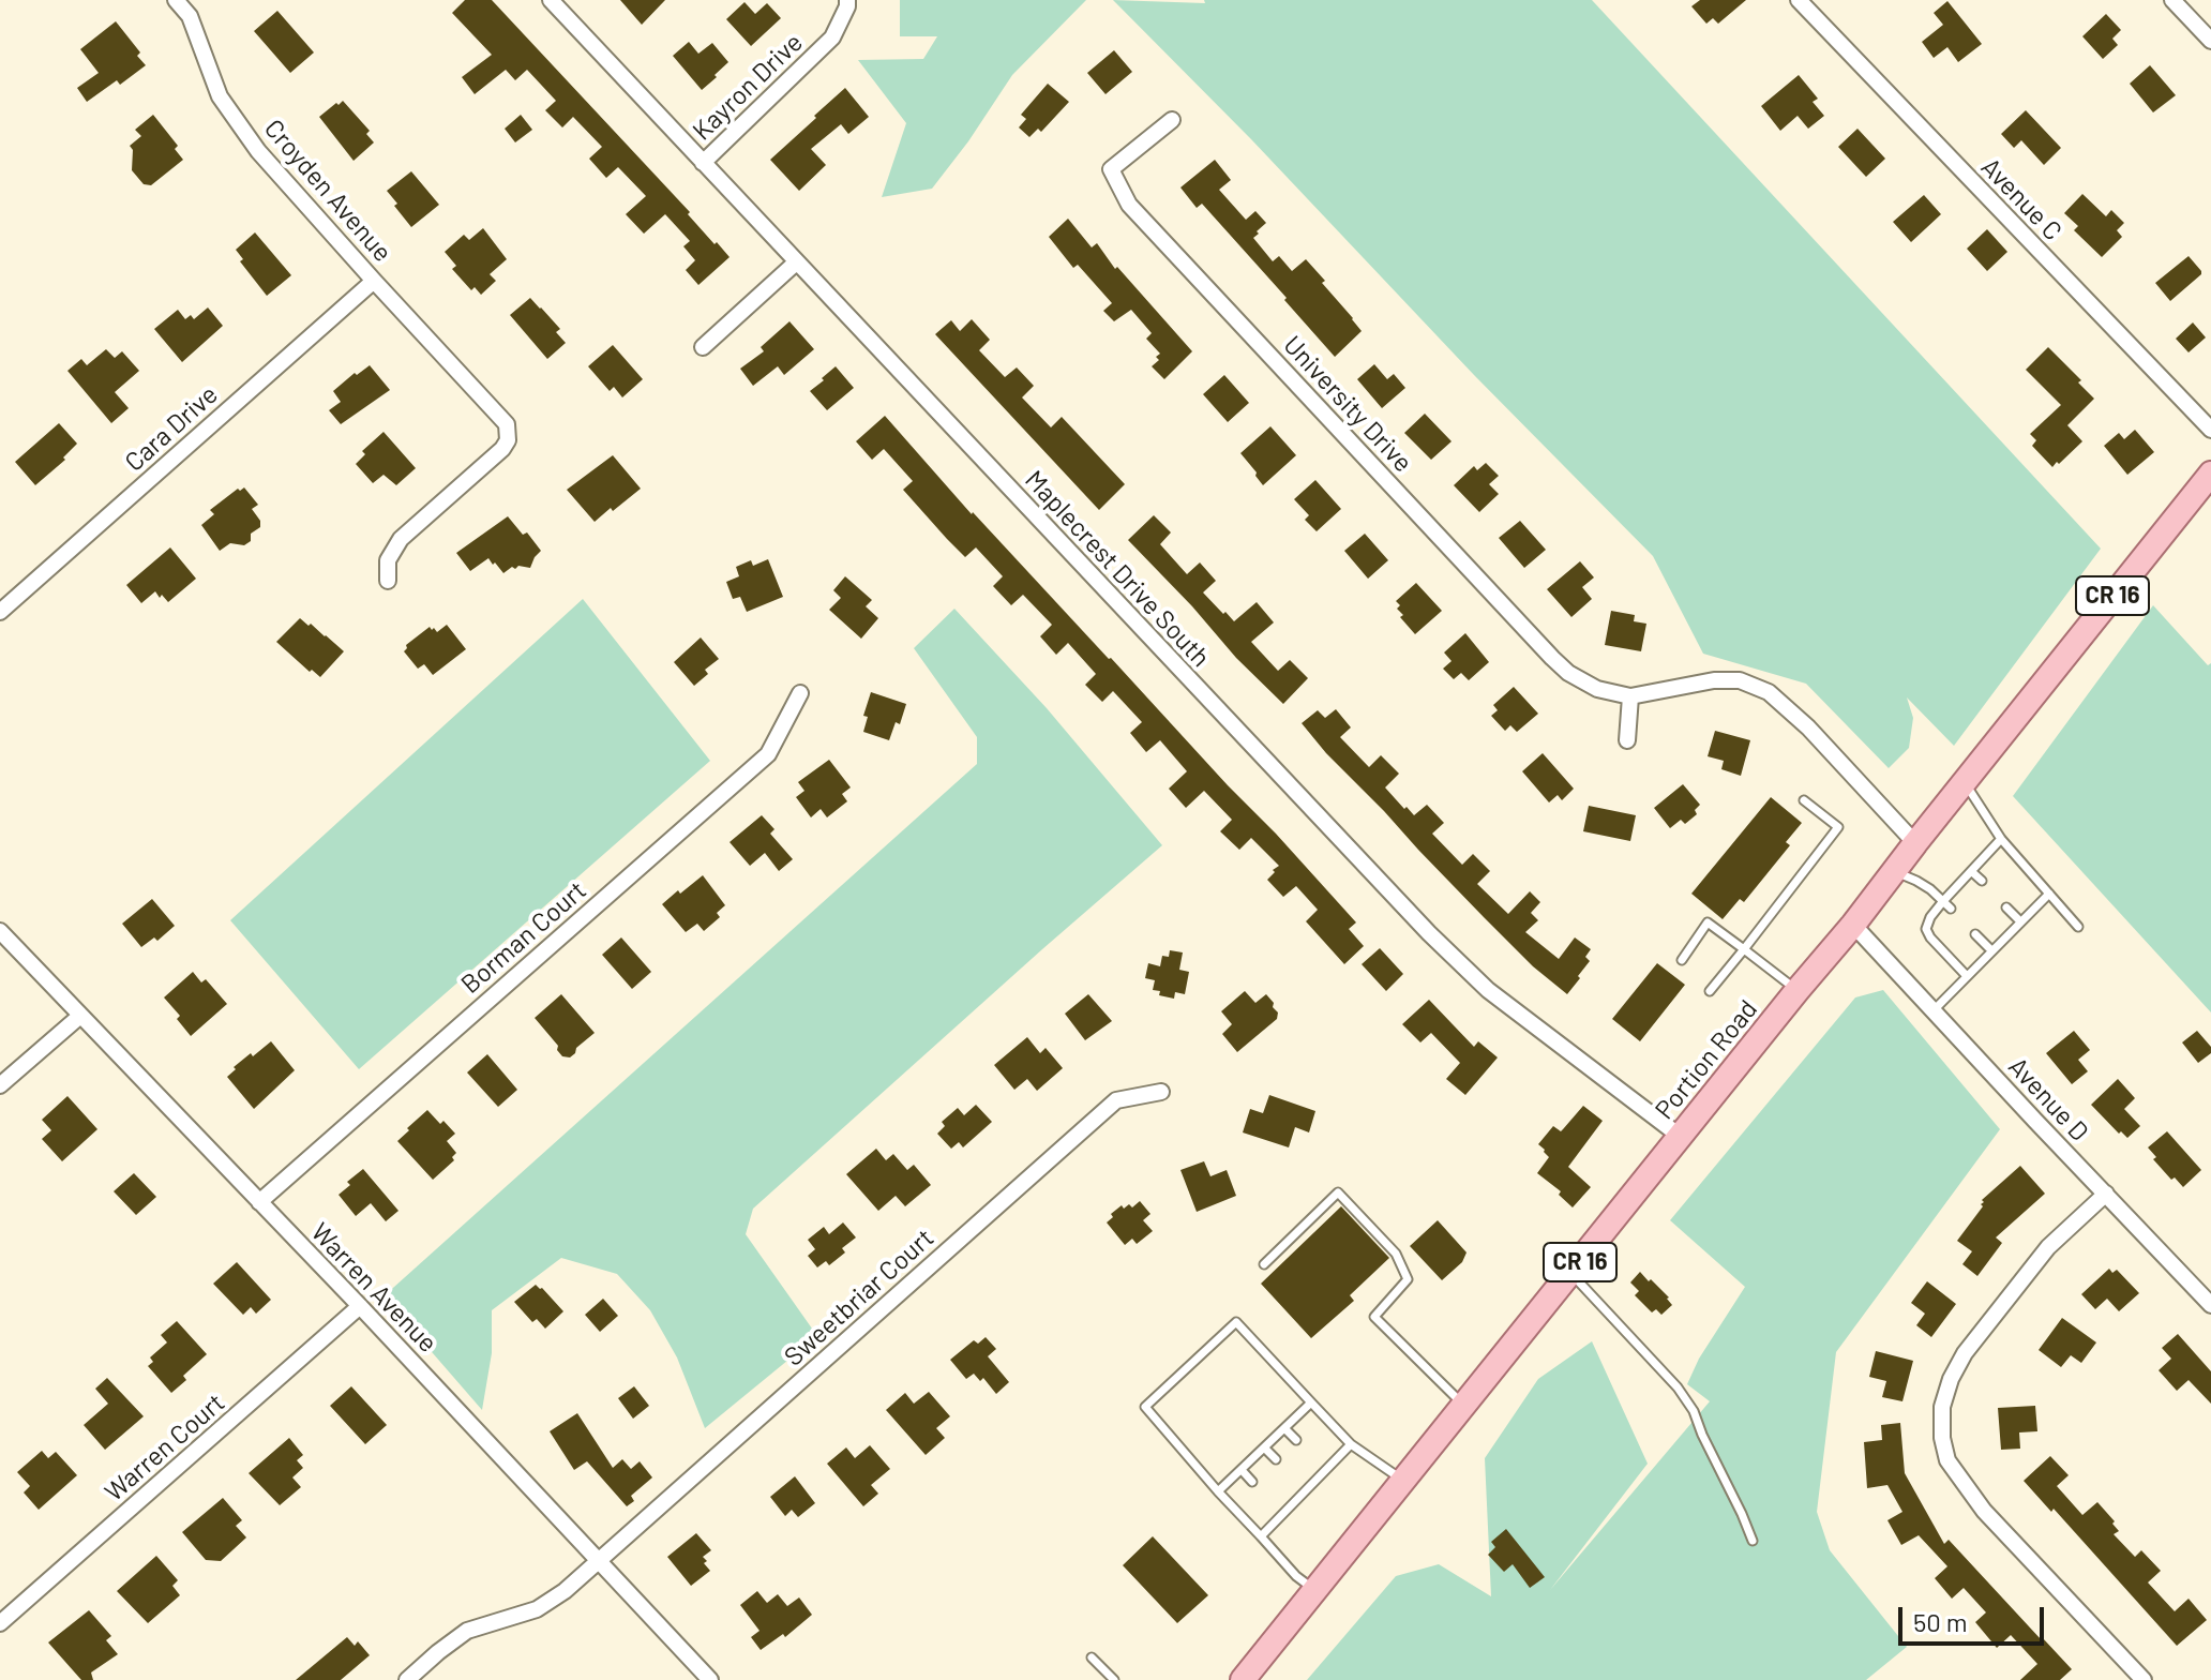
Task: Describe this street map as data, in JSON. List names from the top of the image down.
{
  "streets": {
    "main road": ["CR 16", "Portion Road"],
    "street": [
      "Kayron Drive",
      "Croyden Avenue",
      "Avenue C",
      "University Drive",
      "Cara Drive",
      "Maplecrest Drive South",
      "Borman Court",
      "Avenue D",
      "Warren Avenue",
      "Sweetbriar Court",
      "Warren Court"
    ]
  },
  "crossings": [
    ["Kayron Drive", "Maplecrest Drive South"],
    ["Croyden Avenue", "Cara Drive"],
    ["University Drive", "Portion Road"],
    ["Maplecrest Drive South", "Portion Road"],
    ["Borman Court", "Warren Avenue"],
    ["Portion Road", "Avenue D"],
    ["Warren Avenue", "Sweetbriar Court"],
    ["Warren Avenue", "Warren Court"]
  ],
  "scale_bar": "50 m"
}
